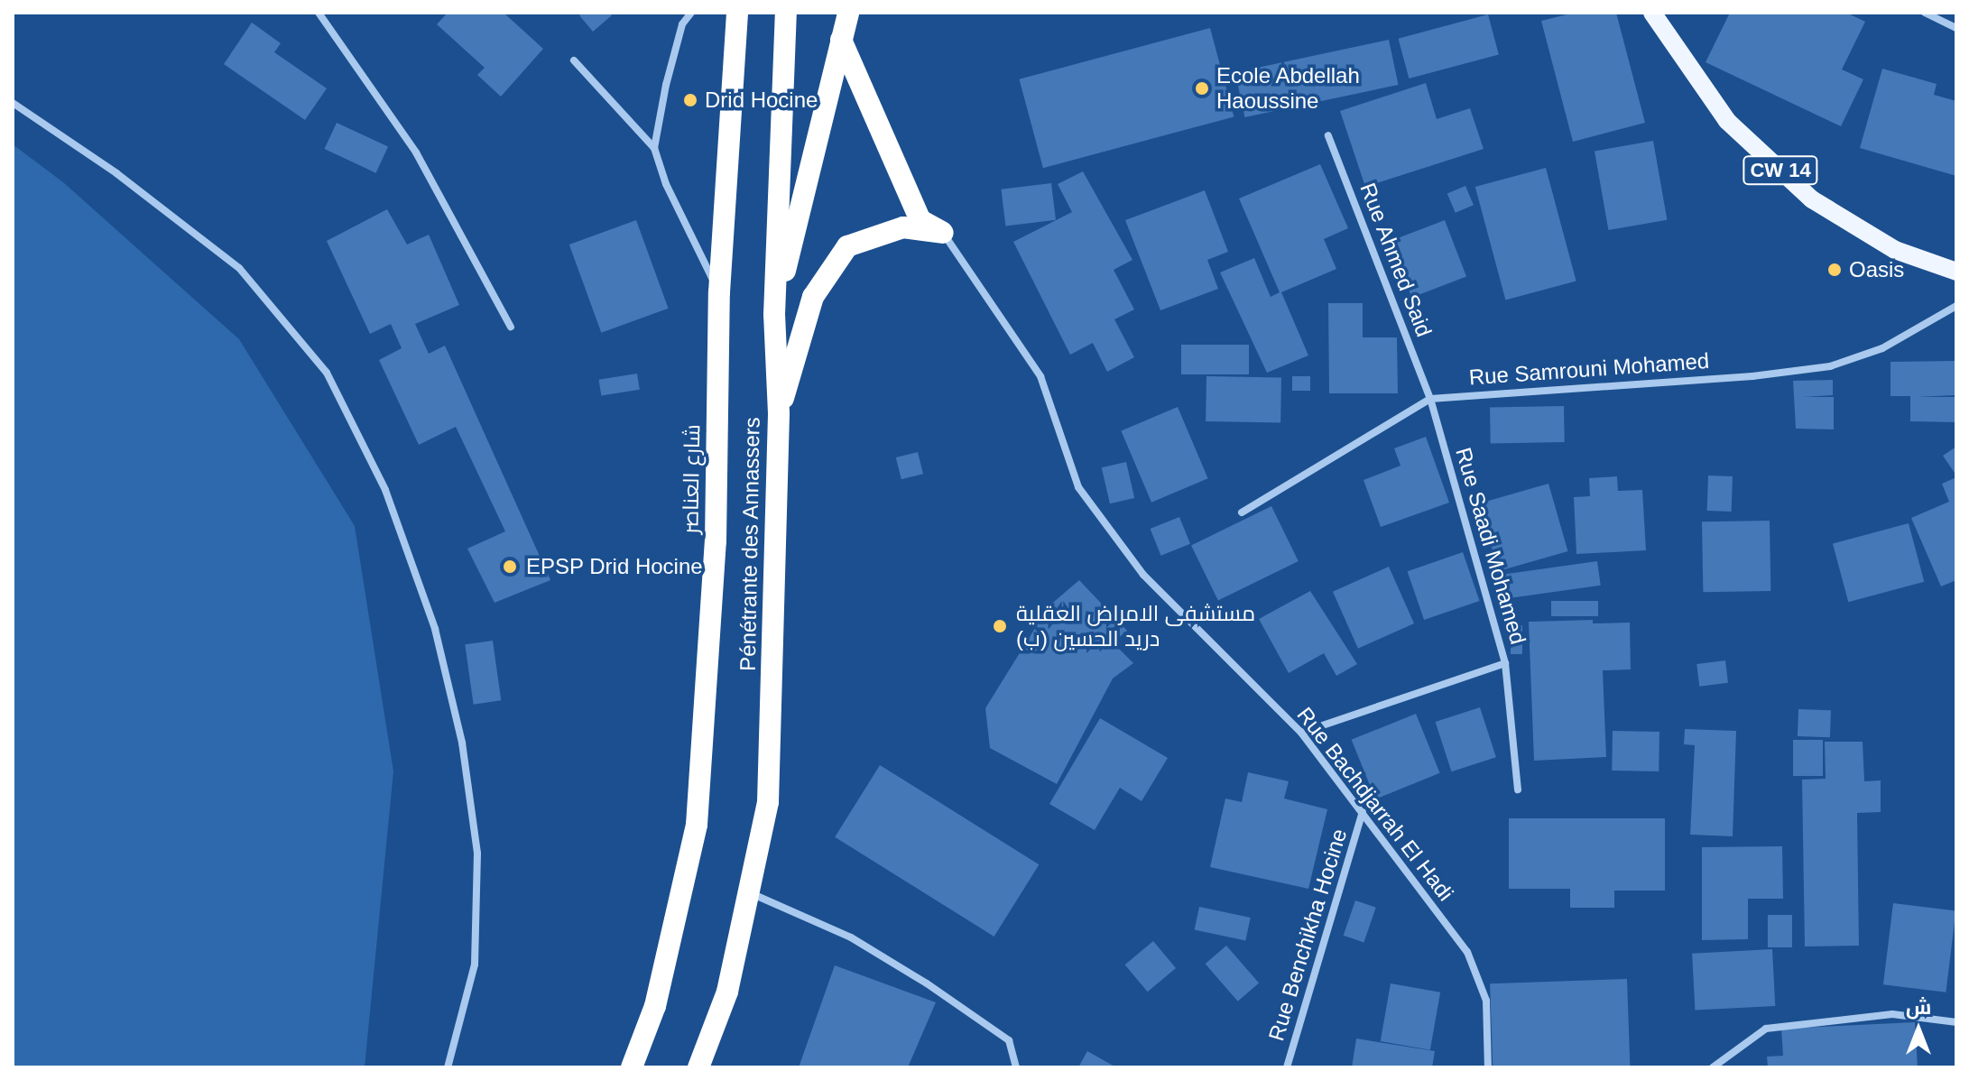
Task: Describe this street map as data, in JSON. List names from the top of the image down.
{
  "streets": {
    "highway": ["شارع العناصر", "Pénétrante des Annassers"],
    "main road": ["CW 14"],
    "street": [
      "Rue Ahmed Said",
      "Rue Samrouni Mohamed",
      "Rue Saadi Mohamed",
      "Rue Bachdjarrah El Hadi",
      "Rue Benchikha Hocine"
    ]
  },
  "crossings": [
    ["Rue Ahmed Said", "Rue Samrouni Mohamed"],
    ["Rue Ahmed Said", "Rue Saadi Mohamed"],
    ["Rue Samrouni Mohamed", "Rue Saadi Mohamed"],
    ["Rue Saadi Mohamed", "Rue Bachdjarrah El Hadi"],
    ["Rue Bachdjarrah El Hadi", "Rue Benchikha Hocine"]
  ],
  "places": [
    "Ecole Abdellah Haoussine",
    "Drid Hocine",
    "Oasis",
    "EPSP Drid Hocine",
    "مستشفى الامراض العقلية دريد الحسين (ب)"
  ],
  "north": "top"
}
